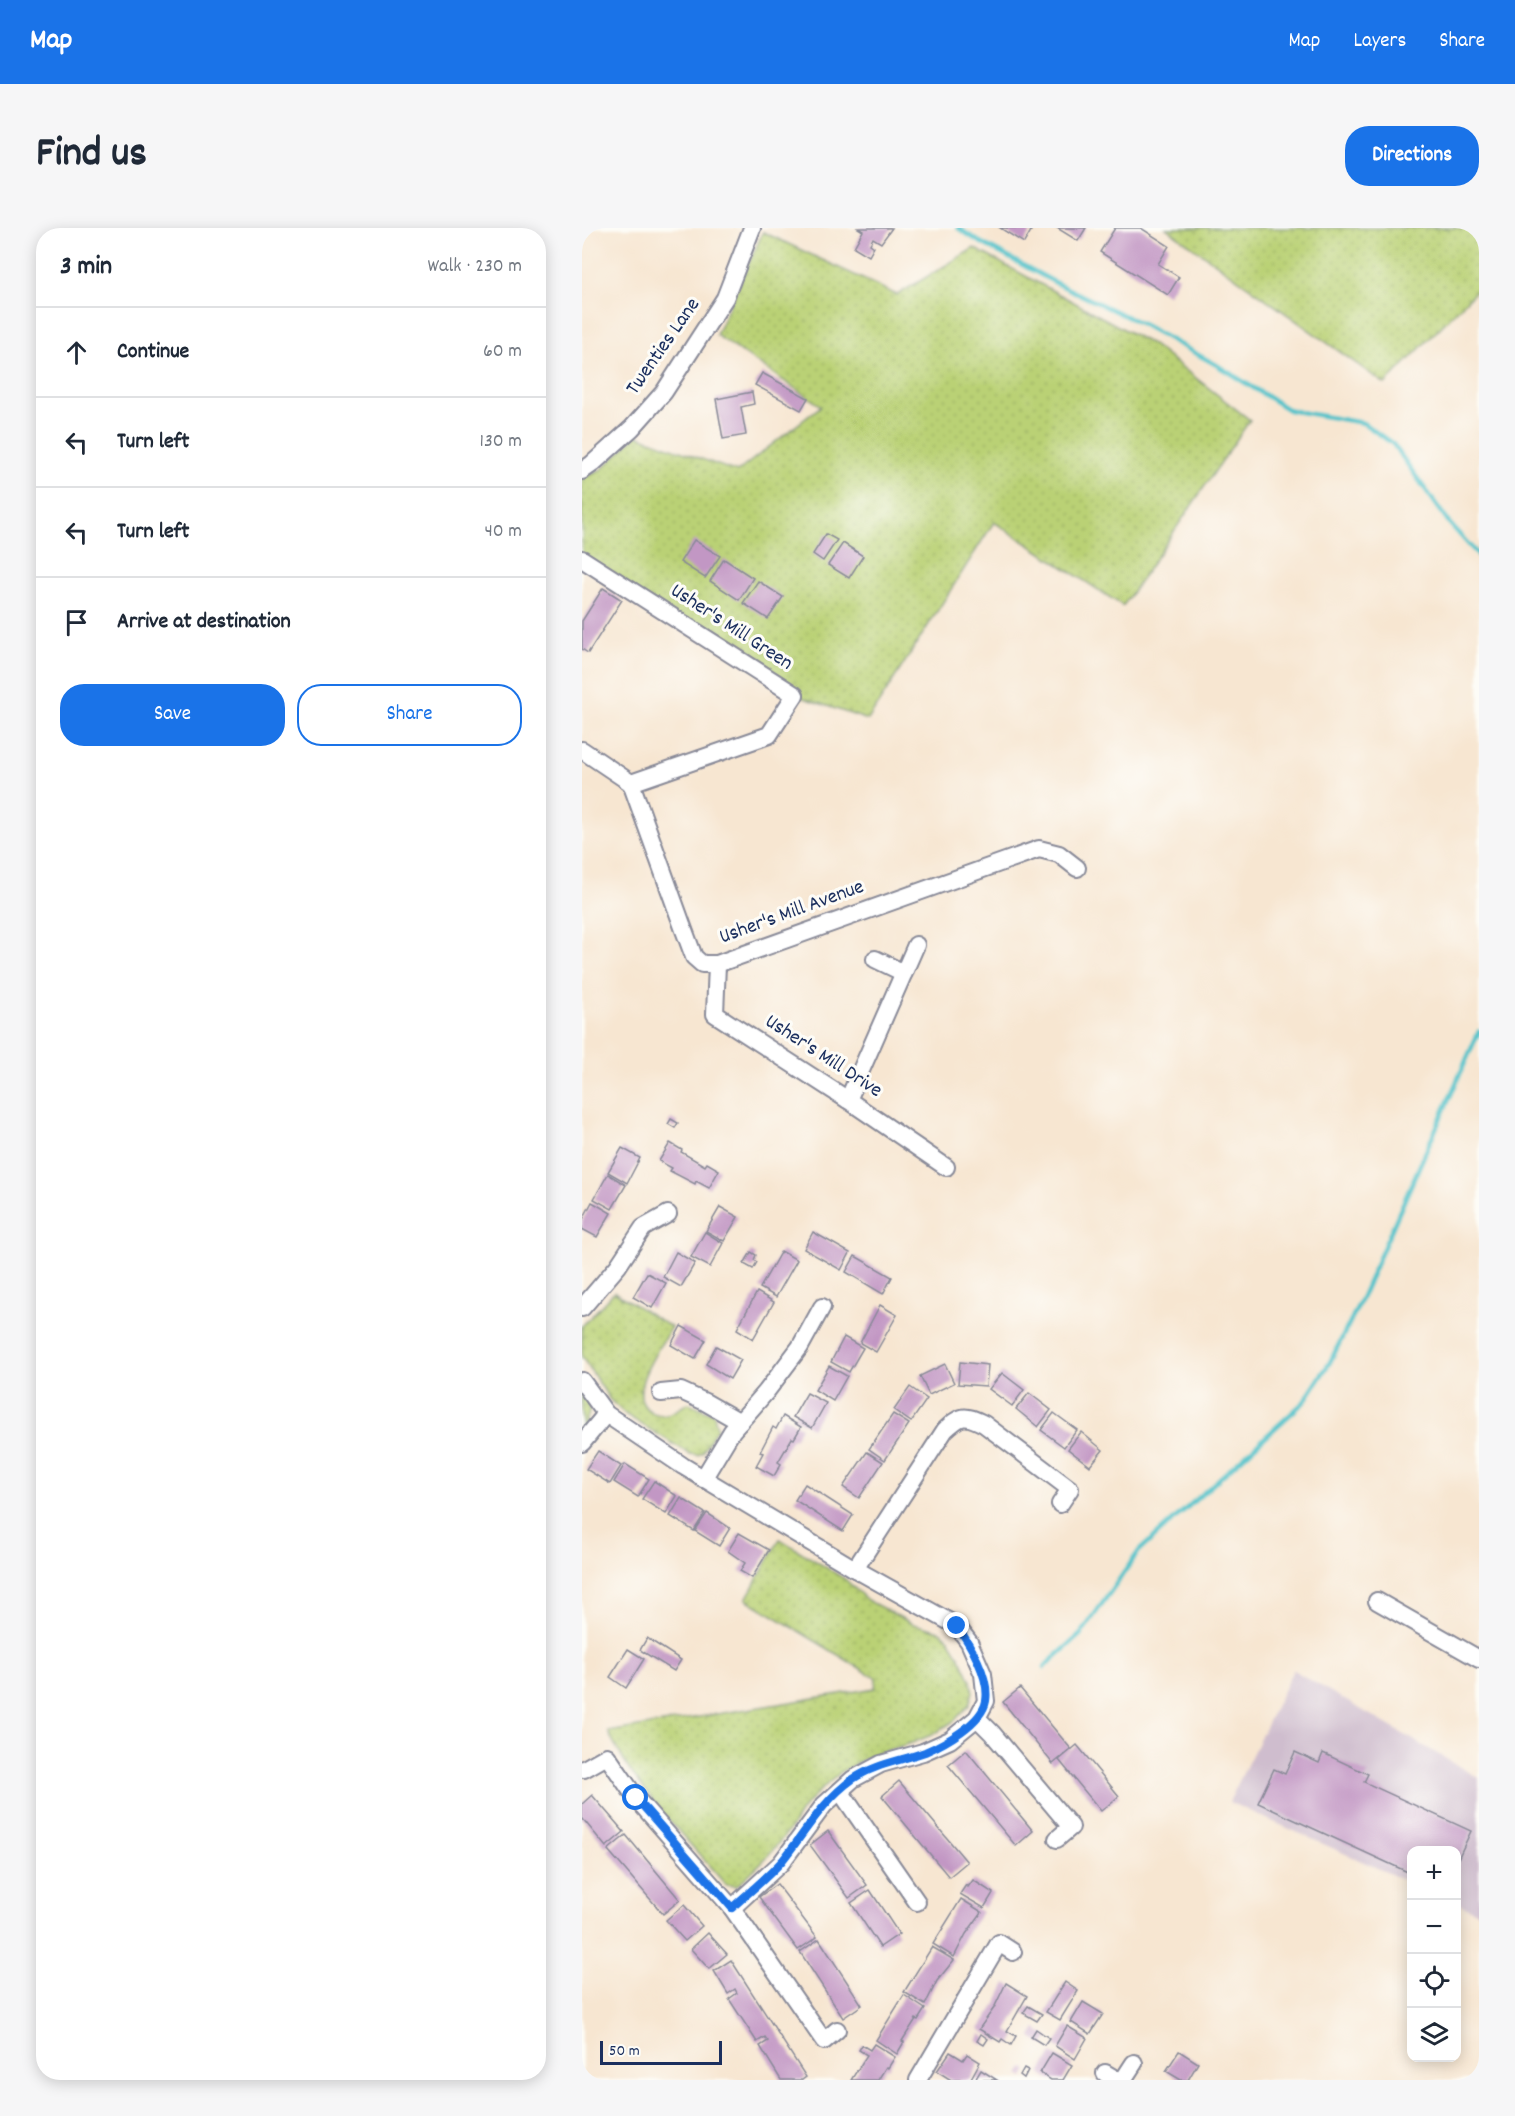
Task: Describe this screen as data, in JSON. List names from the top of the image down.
{
  "streets": {
    "street": [
      "Twenties Lane",
      "Usher's Mill Green",
      "Usher's Mill Avenue",
      "Usher's Mill Drive"
    ]
  },
  "crossings": [
    ["Usher's Mill Green", "Usher's Mill Avenue"],
    ["Usher's Mill Avenue", "Usher's Mill Drive"]
  ],
  "scale_bar": "50 m",
  "page": {
    "header": "Map",
    "nav": ["Map", "Layers", "Share"],
    "title": "Find us",
    "buttons": [
      "Directions",
      ["Save", "Share"]
    ],
    "heading": ["3 min", "Walk · 230 m"],
    "list": [
      ["Continue", "60 m"],
      ["Turn left", "130 m"],
      ["Turn left", "40 m"],
      "Arrive at destination"
    ],
    "map_buttons": ["+", "−"],
    "scale": "50 m"
  }
}
